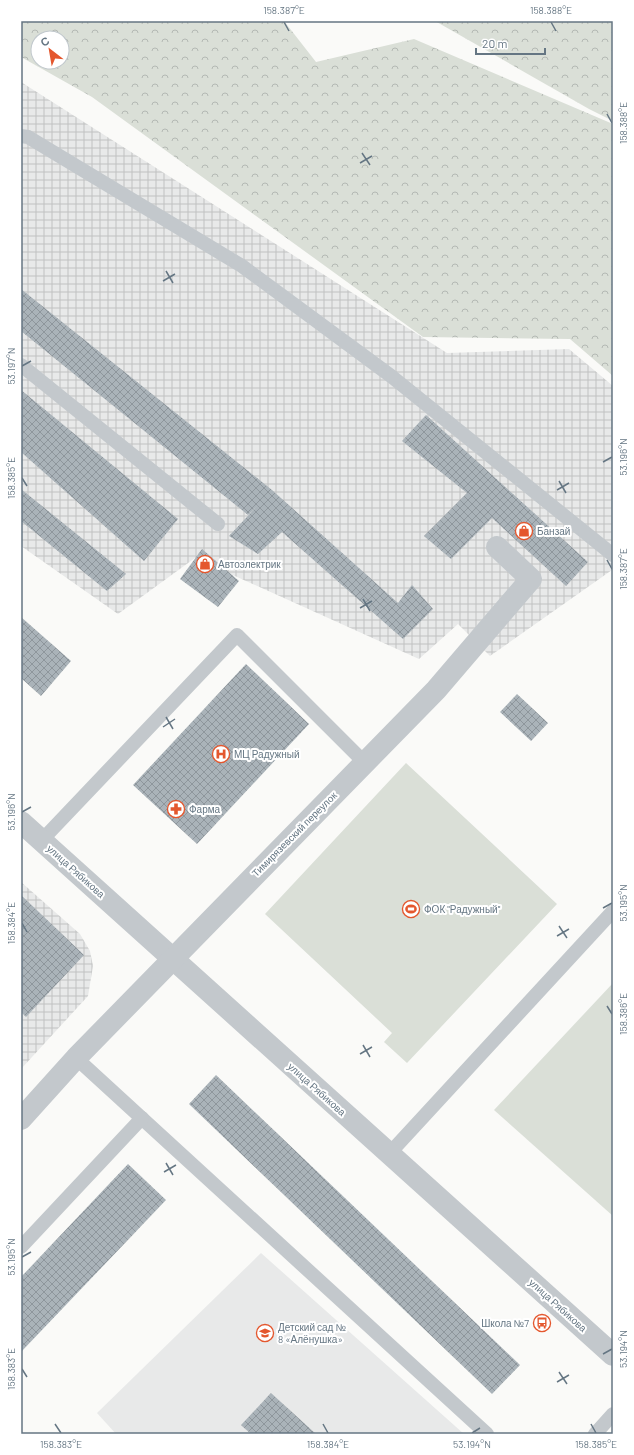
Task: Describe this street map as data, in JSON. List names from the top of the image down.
{
  "streets": {
    "street": ["Тимирязевский переулок", "улица Рябикова"]
  },
  "crossings": [
    ["Тимирязевский переулок", "улица Рябикова"]
  ],
  "places": {
    "shop": ["Банзай", "Автоэлектрик"],
    "hospital": ["МЦ Радужный"],
    "pharmacy": ["Фарма"],
    "sports": ["ФОК \"Радужный\""],
    "bus stop": ["Школа №7"],
    "school or university": ["Детский сад № 8 «Алёнушка»"]
  },
  "scale_bar": "20 m",
  "north": "top left",
  "coordinates": [
    "158.387°E",
    "158.388°E",
    "53.197°N",
    "53.196°N",
    "158.385°E",
    "53.195°N",
    "158.384°E",
    "158.386°E",
    "53.194°N",
    "158.383°E"
  ]
}
